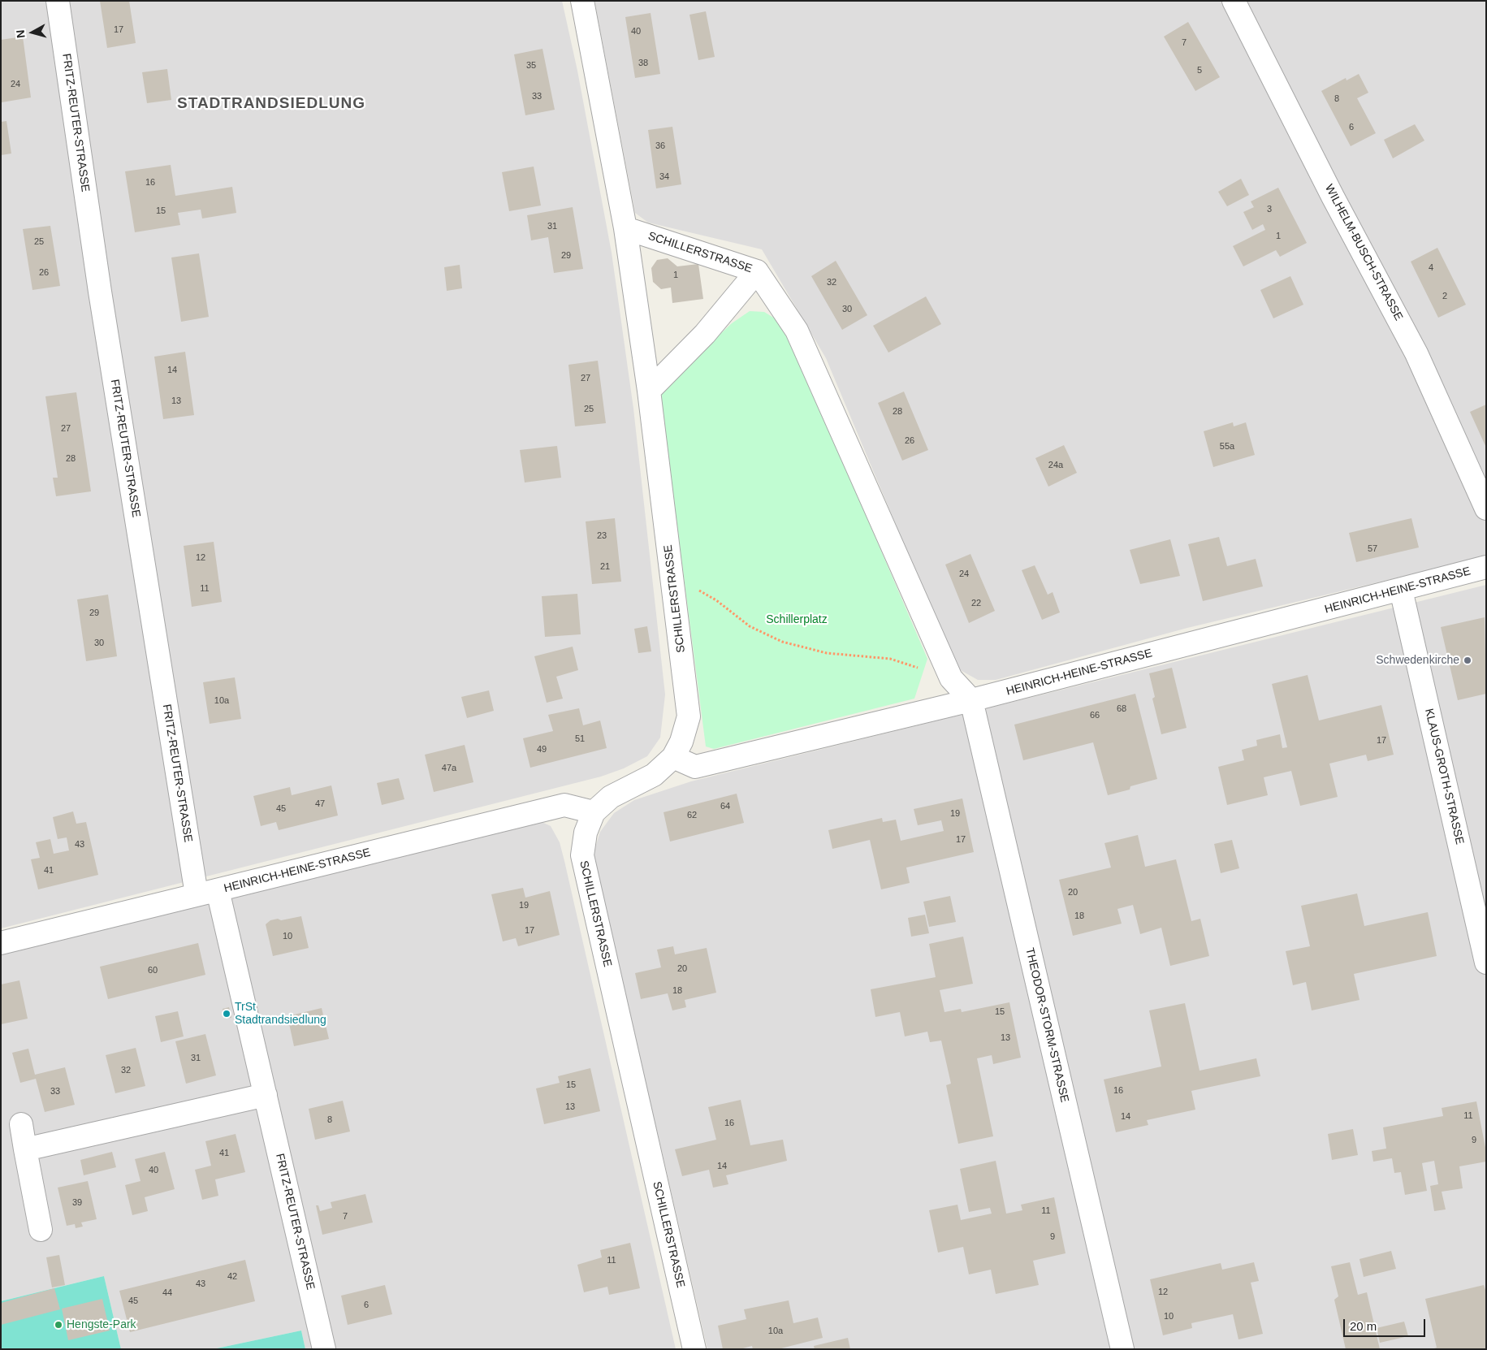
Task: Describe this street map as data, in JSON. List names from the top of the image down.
{
  "streets": {
    "street": [
      "FRITZ-REUTER-STRASSE",
      "SCHILLERSTRASSE",
      "WILHELM-BUSCH-STRASSE",
      "HEINRICH-HEINE-STRASSE",
      "KLAUS-GROTH-STRASSE",
      "THEODOR-STORM-STRASSE"
    ]
  },
  "crossings": [
    ["FRITZ-REUTER-STRASSE", "HEINRICH-HEINE-STRASSE"],
    ["SCHILLERSTRASSE", "HEINRICH-HEINE-STRASSE"],
    ["SCHILLERSTRASSE", "THEODOR-STORM-STRASSE"],
    ["HEINRICH-HEINE-STRASSE", "KLAUS-GROTH-STRASSE"],
    ["HEINRICH-HEINE-STRASSE", "THEODOR-STORM-STRASSE"]
  ],
  "districts": ["STADTRANDSIEDLUNG"],
  "parks": ["Schillerplatz"],
  "places": ["Schwedenkirche", "TrSt Stadtrandsiedlung", "Hengste-Park"],
  "house_numbers": [
    "17",
    "40",
    "7",
    "38",
    "35",
    "5",
    "24",
    "33",
    "8",
    "6",
    "36",
    "34",
    "16",
    "3",
    "15",
    "31",
    "1",
    "25",
    "29",
    "4",
    "26",
    "1",
    "32",
    "2",
    "30",
    "14",
    "27",
    "13",
    "25",
    "28",
    "27",
    "26",
    "55a",
    "28",
    "24a",
    "23",
    "57",
    "12",
    "21",
    "24",
    "11",
    "22",
    "29",
    "30",
    "10a",
    "68",
    "66",
    "51",
    "17",
    "49",
    "47a",
    "47",
    "64",
    "45",
    "19",
    "62",
    "17",
    "43",
    "41",
    "20",
    "19",
    "18",
    "17",
    "10",
    "20",
    "60",
    "18",
    "15",
    "13",
    "31",
    "32",
    "15",
    "16",
    "33",
    "13",
    "11",
    "14",
    "8",
    "16",
    "9",
    "41",
    "14",
    "40",
    "39",
    "11",
    "7",
    "9",
    "11",
    "42",
    "43",
    "12",
    "44",
    "45",
    "6",
    "10",
    "10a"
  ],
  "scale_bar": "20 m",
  "north": "left"
}
